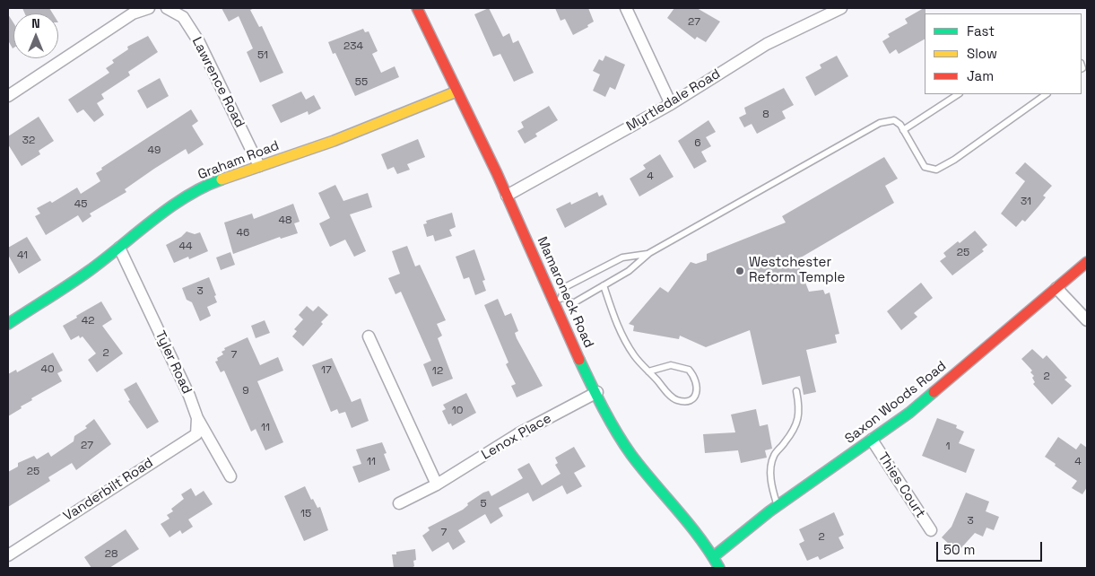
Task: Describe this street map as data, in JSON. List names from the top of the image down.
{
  "streets": {
    "street": [
      "Lawrence Road",
      "Myrtledale Road",
      "Graham Road",
      "Mamaroneck Road",
      "Tyler Road",
      "Saxon Woods Road",
      "Lenox Place",
      "Thies Court",
      "Vanderbilt Road"
    ]
  },
  "crossings": [
    ["Lawrence Road", "Graham Road"],
    ["Myrtledale Road", "Mamaroneck Road"],
    ["Graham Road", "Mamaroneck Road"],
    ["Graham Road", "Tyler Road"],
    ["Mamaroneck Road", "Saxon Woods Road"],
    ["Mamaroneck Road", "Lenox Place"],
    ["Tyler Road", "Vanderbilt Road"],
    ["Saxon Woods Road", "Thies Court"]
  ],
  "places": ["Westchester Reform Temple"],
  "house_numbers": [
    "27",
    "234",
    "51",
    "55",
    "8",
    "32",
    "6",
    "49",
    "4",
    "31",
    "45",
    "48",
    "46",
    "44",
    "25",
    "41",
    "3",
    "42",
    "2",
    "7",
    "40",
    "17",
    "12",
    "2",
    "9",
    "10",
    "11",
    "27",
    "1",
    "11",
    "4",
    "25",
    "5",
    "15",
    "3",
    "7",
    "2",
    "28"
  ],
  "legend": ["Fast", "Slow", "Jam"],
  "scale_bar": "50 m",
  "north": "top"
}
